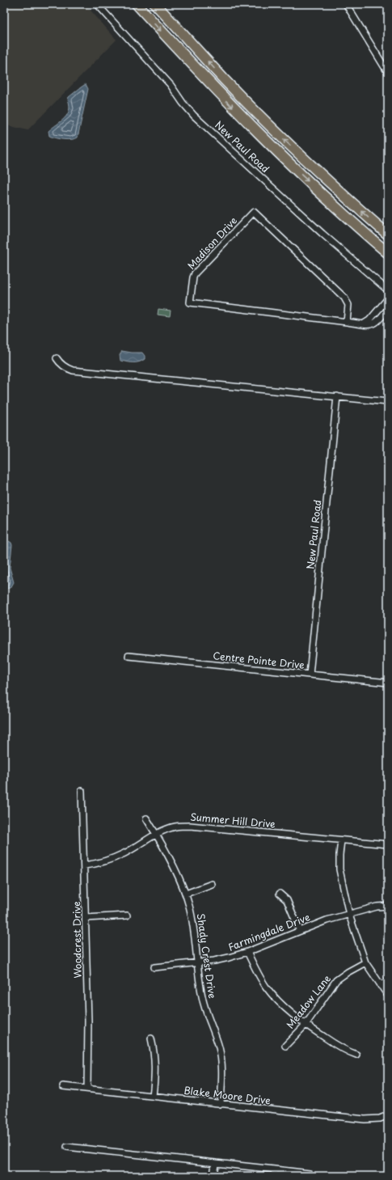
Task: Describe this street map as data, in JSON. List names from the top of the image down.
{
  "streets": {
    "street": [
      "New Paul Road",
      "Madison Drive",
      "Centre Pointe Drive",
      "Summer Hill Drive",
      "Farmingdale Drive",
      "Woodcrest Drive",
      "Shady Crest Drive",
      "Meadow Lane",
      "Blake Moore Drive"
    ]
  },
  "crossings": [
    ["New Paul Road", "Centre Pointe Drive"],
    ["Summer Hill Drive", "Woodcrest Drive"],
    ["Summer Hill Drive", "Shady Crest Drive"],
    ["Farmingdale Drive", "Shady Crest Drive"],
    ["Woodcrest Drive", "Blake Moore Drive"],
    ["Shady Crest Drive", "Blake Moore Drive"]
  ]
}
